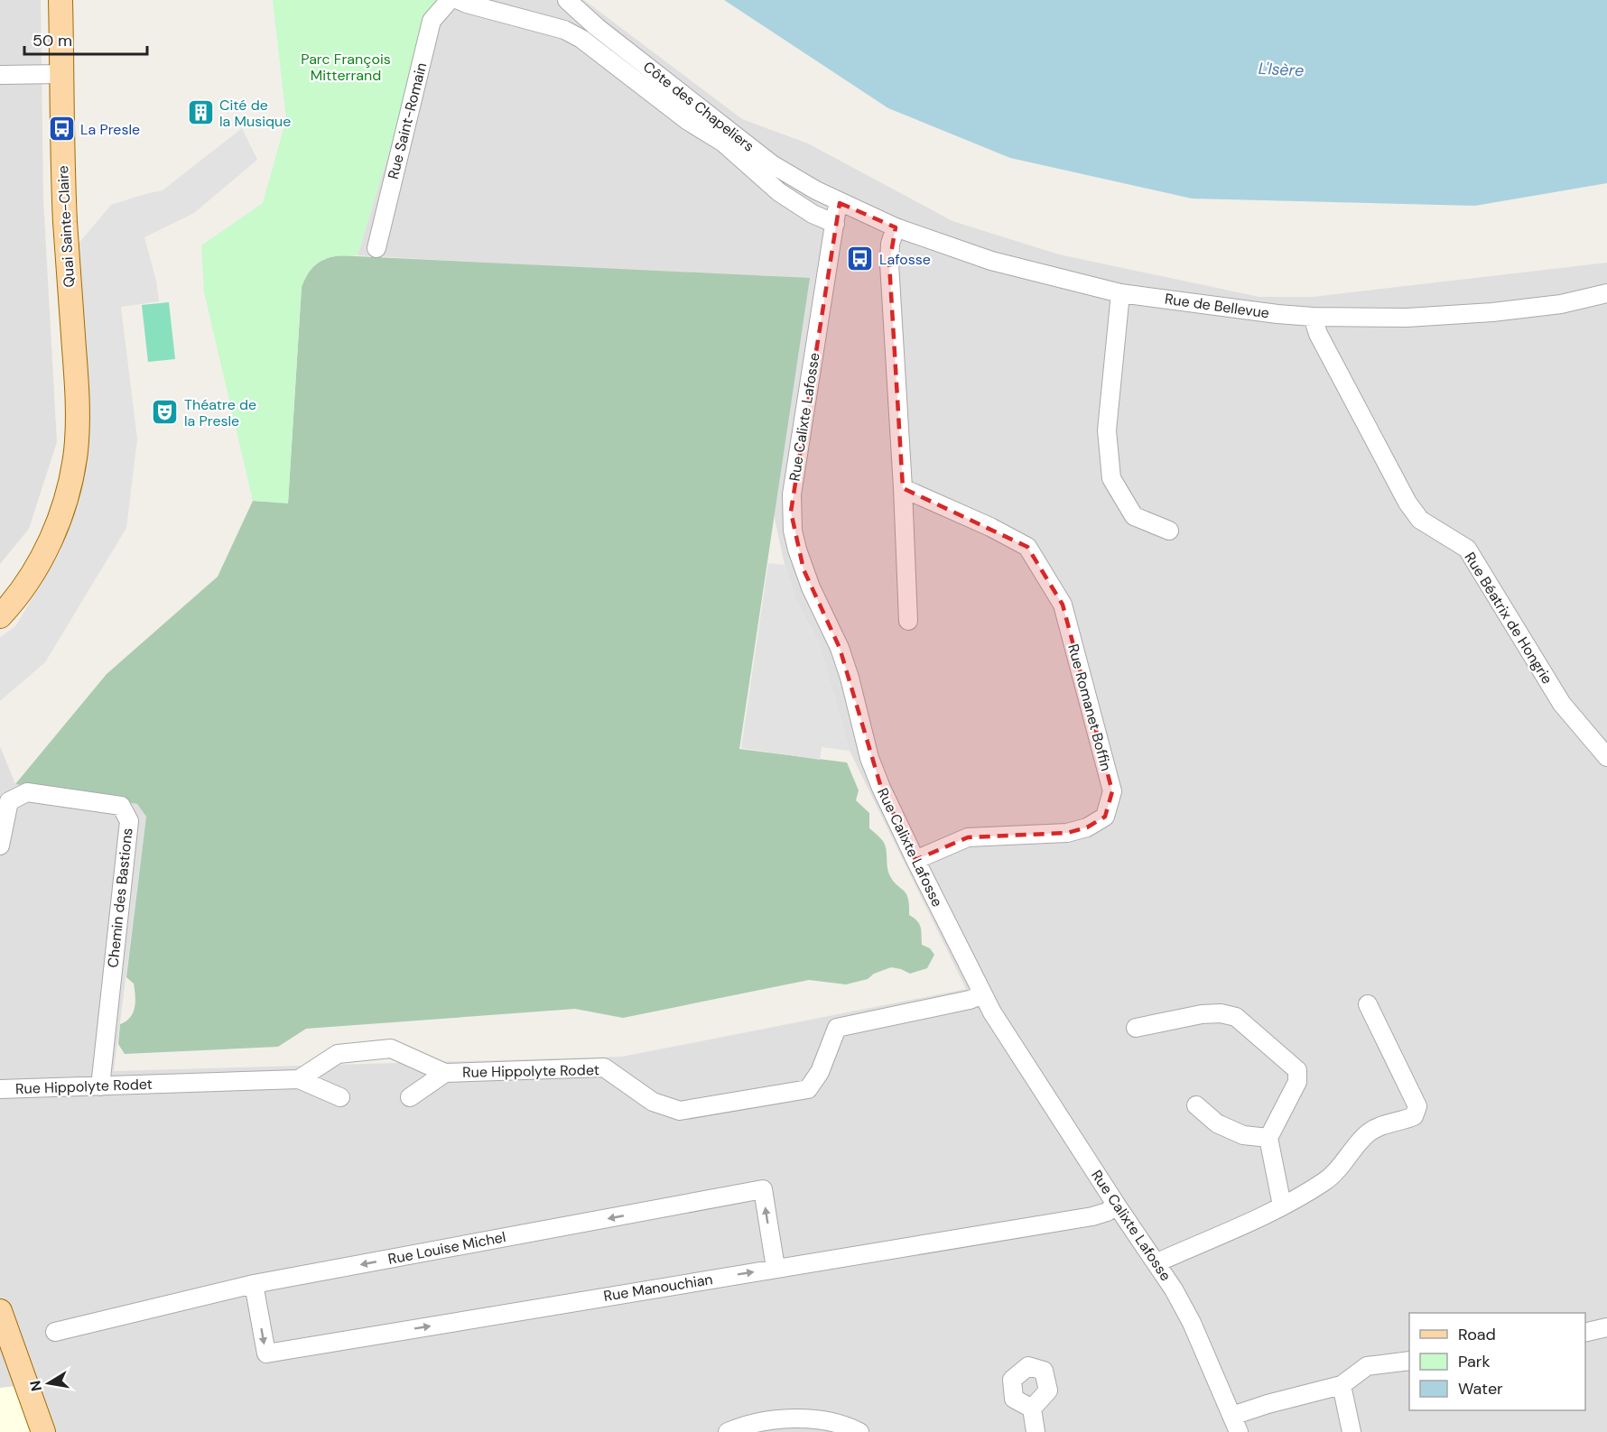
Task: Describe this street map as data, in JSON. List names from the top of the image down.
{
  "streets": {
    "main road": ["Quai Sainte-Claire"],
    "street": [
      "Côte des Chapeliers",
      "Rue Saint-Romain",
      "Rue de Bellevue",
      "Rue Calixte Lafosse",
      "Rue Béatrix de Hongrie",
      "Rue Romanet Boffin",
      "Chemin des Bastions",
      "Rue Hippolyte Rodet",
      "Rue Louise Michel",
      "Rue Manouchian"
    ]
  },
  "crossings": [
    ["Côte des Chapeliers", "Rue de Bellevue"],
    ["Côte des Chapeliers", "Rue Calixte Lafosse"],
    ["Rue de Bellevue", "Rue Calixte Lafosse"],
    ["Rue de Bellevue", "Rue Béatrix de Hongrie"],
    ["Rue Calixte Lafosse", "Rue Romanet Boffin"],
    ["Rue Calixte Lafosse", "Rue Hippolyte Rodet"],
    ["Rue Calixte Lafosse", "Rue Manouchian"],
    ["Chemin des Bastions", "Rue Hippolyte Rodet"],
    ["Rue Louise Michel", "Rue Manouchian"]
  ],
  "one_way": ["Rue Louise Michel", "Rue Manouchian"],
  "water": ["L'Isère"],
  "parks": ["Parc François Mitterrand"],
  "places": {
    "building": ["Cité de la Musique"],
    "bus stop": ["La Presle", "Lafosse"],
    "theatre": ["Théatre de la Presle"]
  },
  "legend": ["Road", "Park", "Water"],
  "scale_bar": "50 m",
  "north": "left"
}
